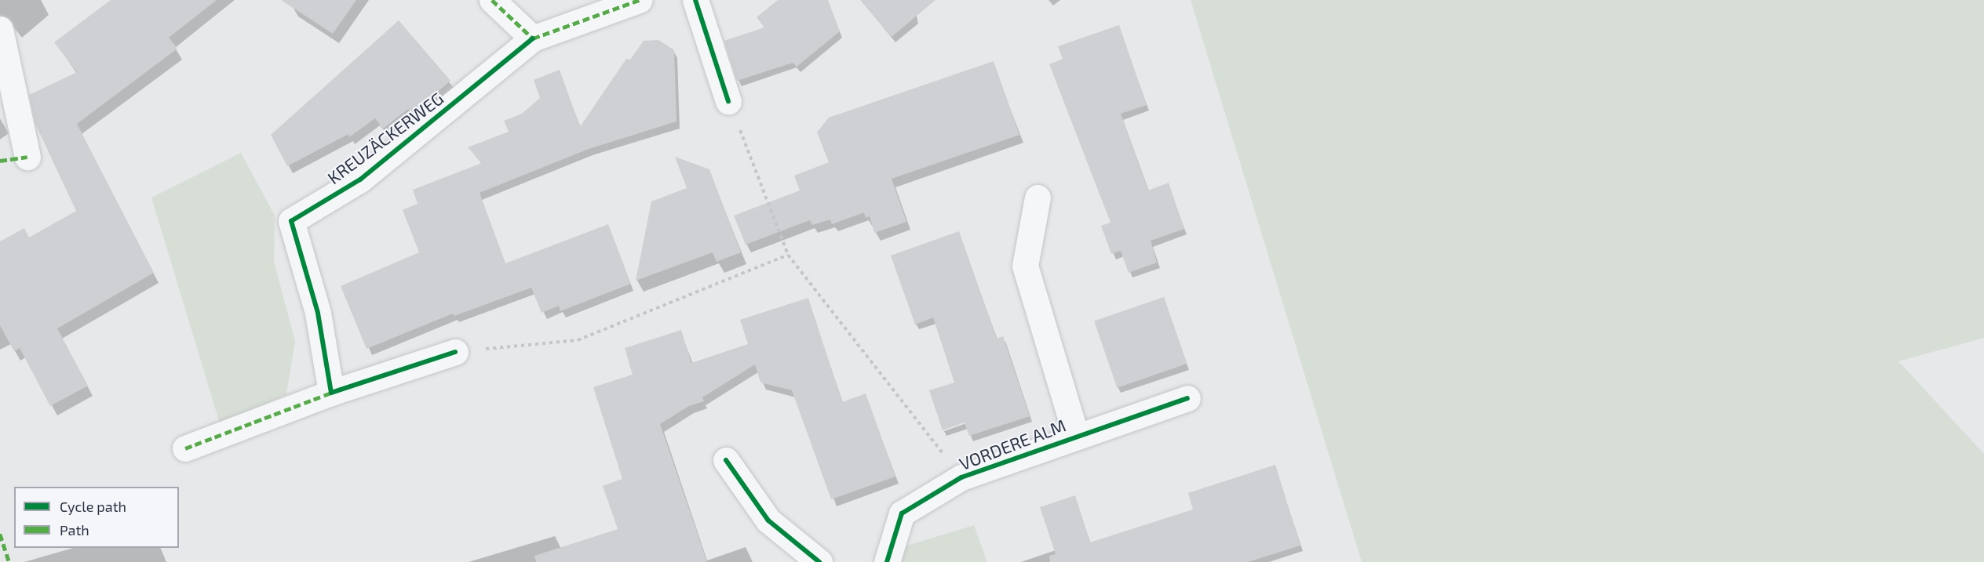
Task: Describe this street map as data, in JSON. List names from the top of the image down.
{
  "streets": {
    "street": ["KREUZÄCKERWEG", "VORDERE ALM"]
  },
  "legend": ["Cycle path", "Path"]
}
